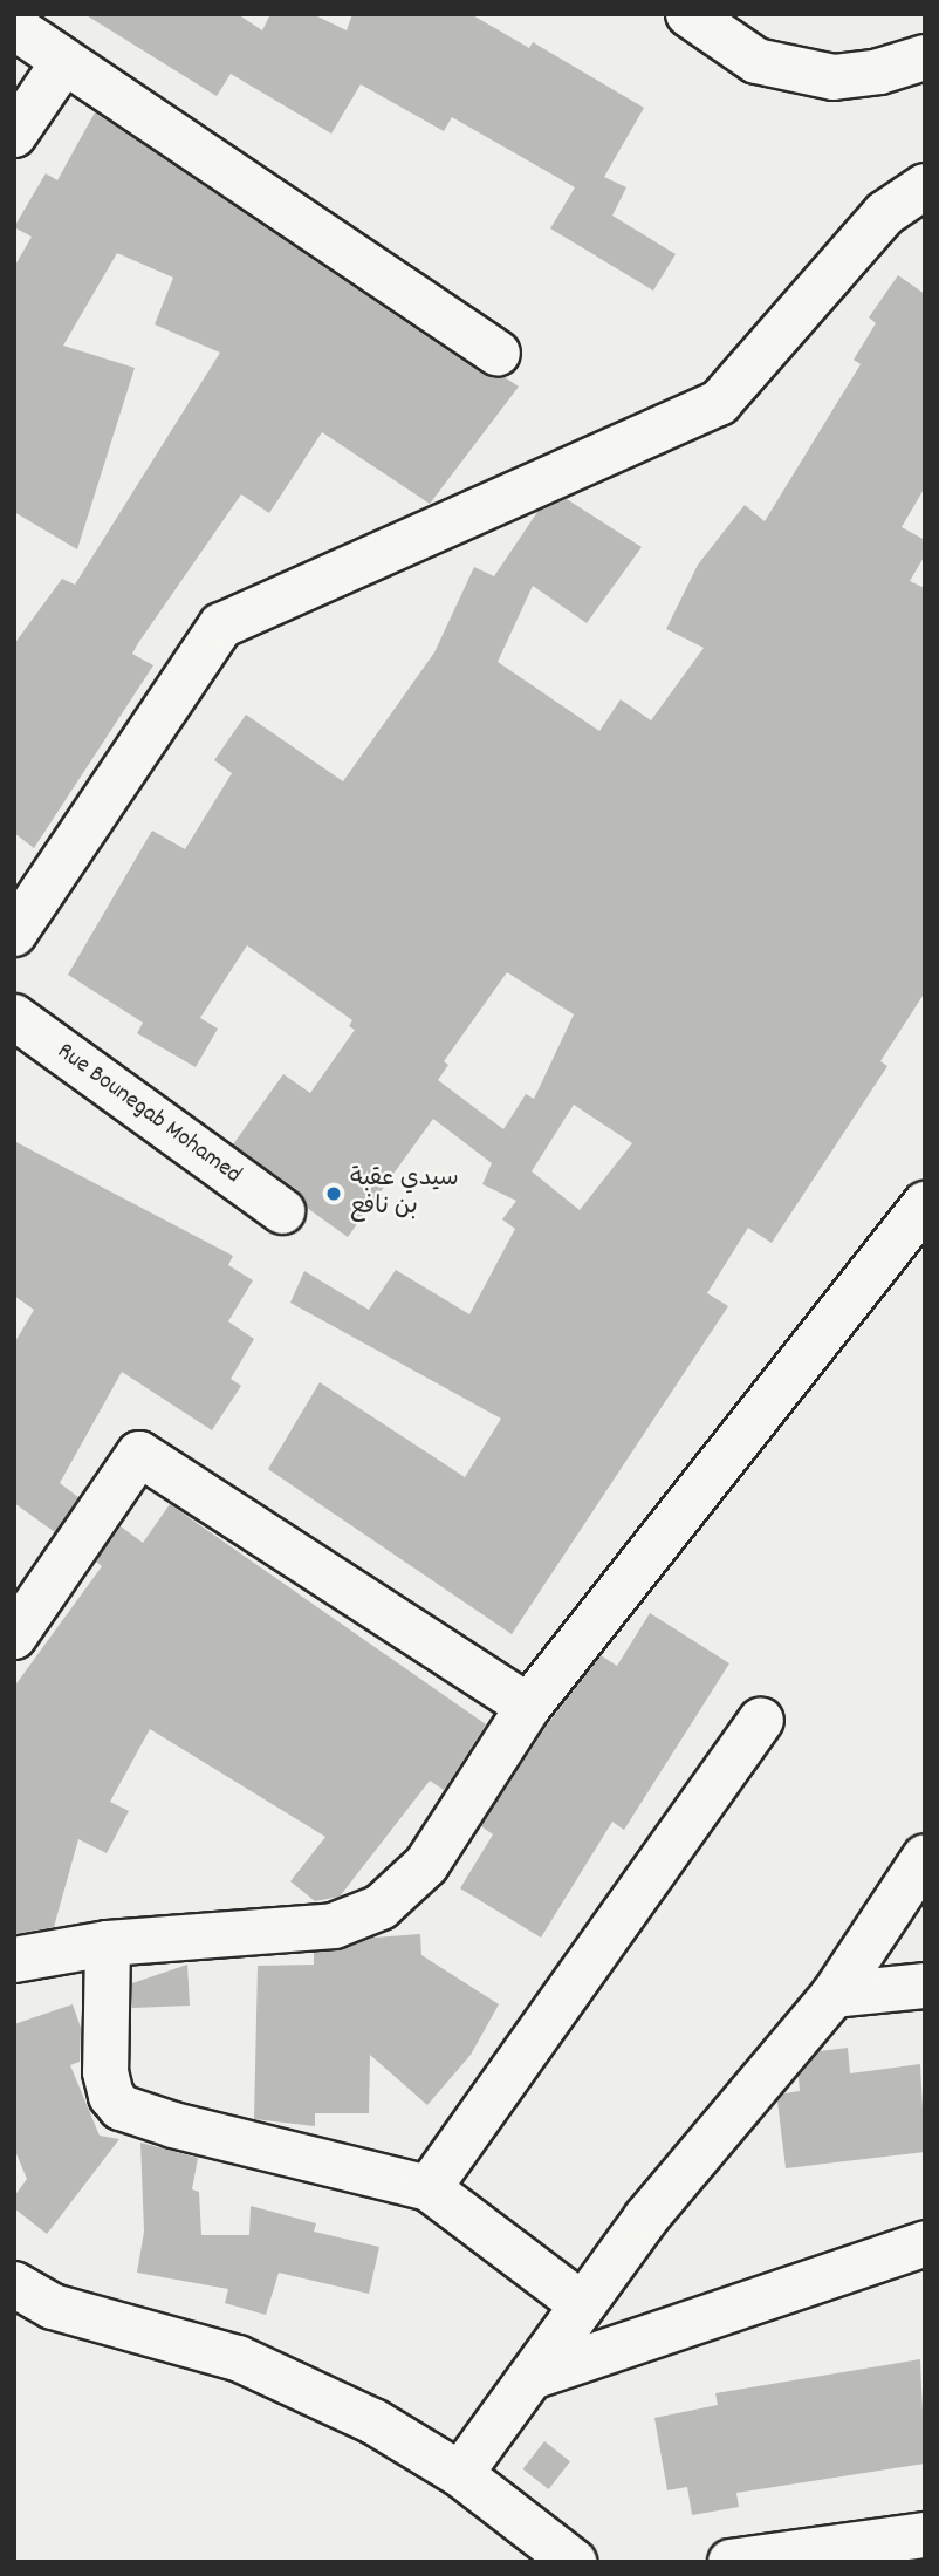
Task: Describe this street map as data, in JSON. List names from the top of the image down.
{
  "streets": {
    "street": ["Rue Bounegab Mohamed"]
  },
  "places": ["سيدي عقبة بن نافع"]
}
